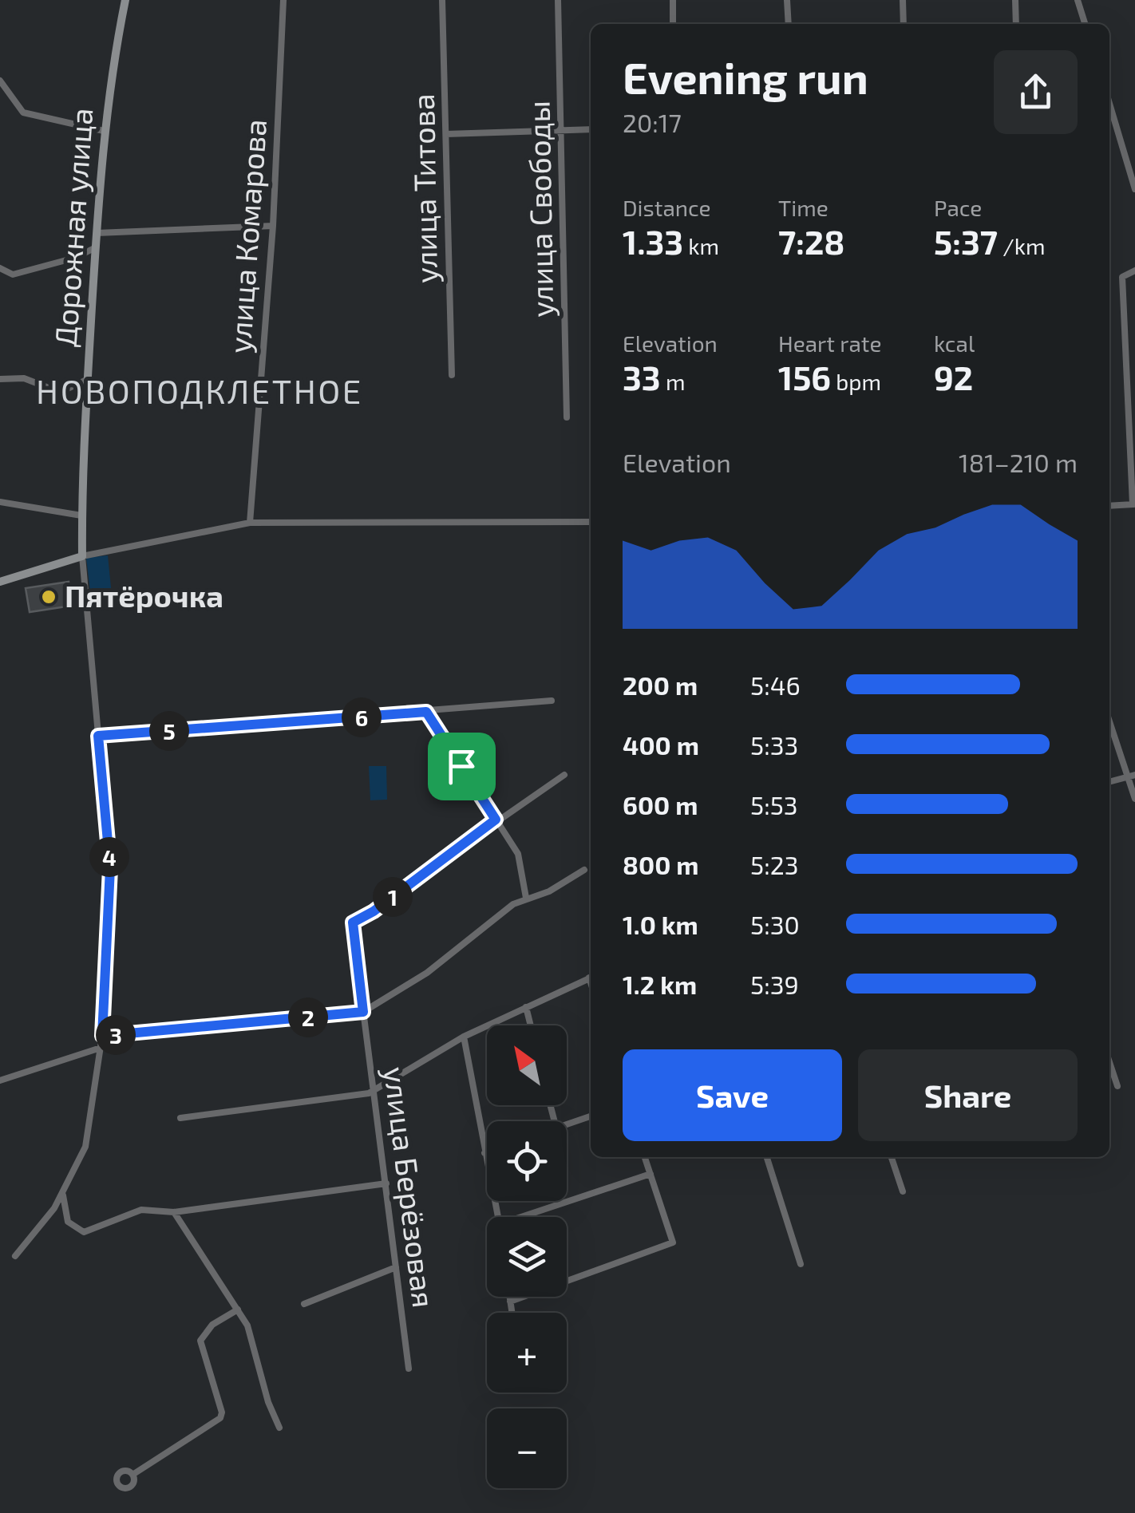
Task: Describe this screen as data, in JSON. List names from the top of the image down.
{
  "streets": {
    "street": [
      "улица Титова",
      "улица Свободы",
      "Дорожная улица",
      "улица Комарова",
      "улица Берёзовая"
    ]
  },
  "districts": ["НОВОПОДКЛЕТНОЕ"],
  "places": ["Пятёрочка"],
  "north": "top left",
  "page": {
    "heading": ["Evening run", "20:17"],
    "stats": [
      ["Distance", "1.33 km"],
      ["Time", "7:28"],
      ["Pace", "5:37 /km"],
      ["Elevation", "33 m"],
      ["Heart rate", "156 bpm"],
      ["kcal", "92"]
    ],
    "chart": ["Elevation", "181–210 m"],
    "list": [
      {
        "name": "200 m",
        "note": "5:46"
      },
      {
        "name": "400 m",
        "note": "5:33"
      },
      {
        "name": "600 m",
        "note": "5:53"
      },
      {
        "name": "800 m",
        "note": "5:23"
      },
      {
        "name": "1.0 km",
        "note": "5:30"
      },
      {
        "name": "1.2 km",
        "note": "5:39"
      }
    ],
    "pins": [
      "6",
      "5",
      "4",
      "1",
      "2",
      "3"
    ],
    "map_buttons": ["+", "−"],
    "buttons": ["Save", "Share"]
  }
}
